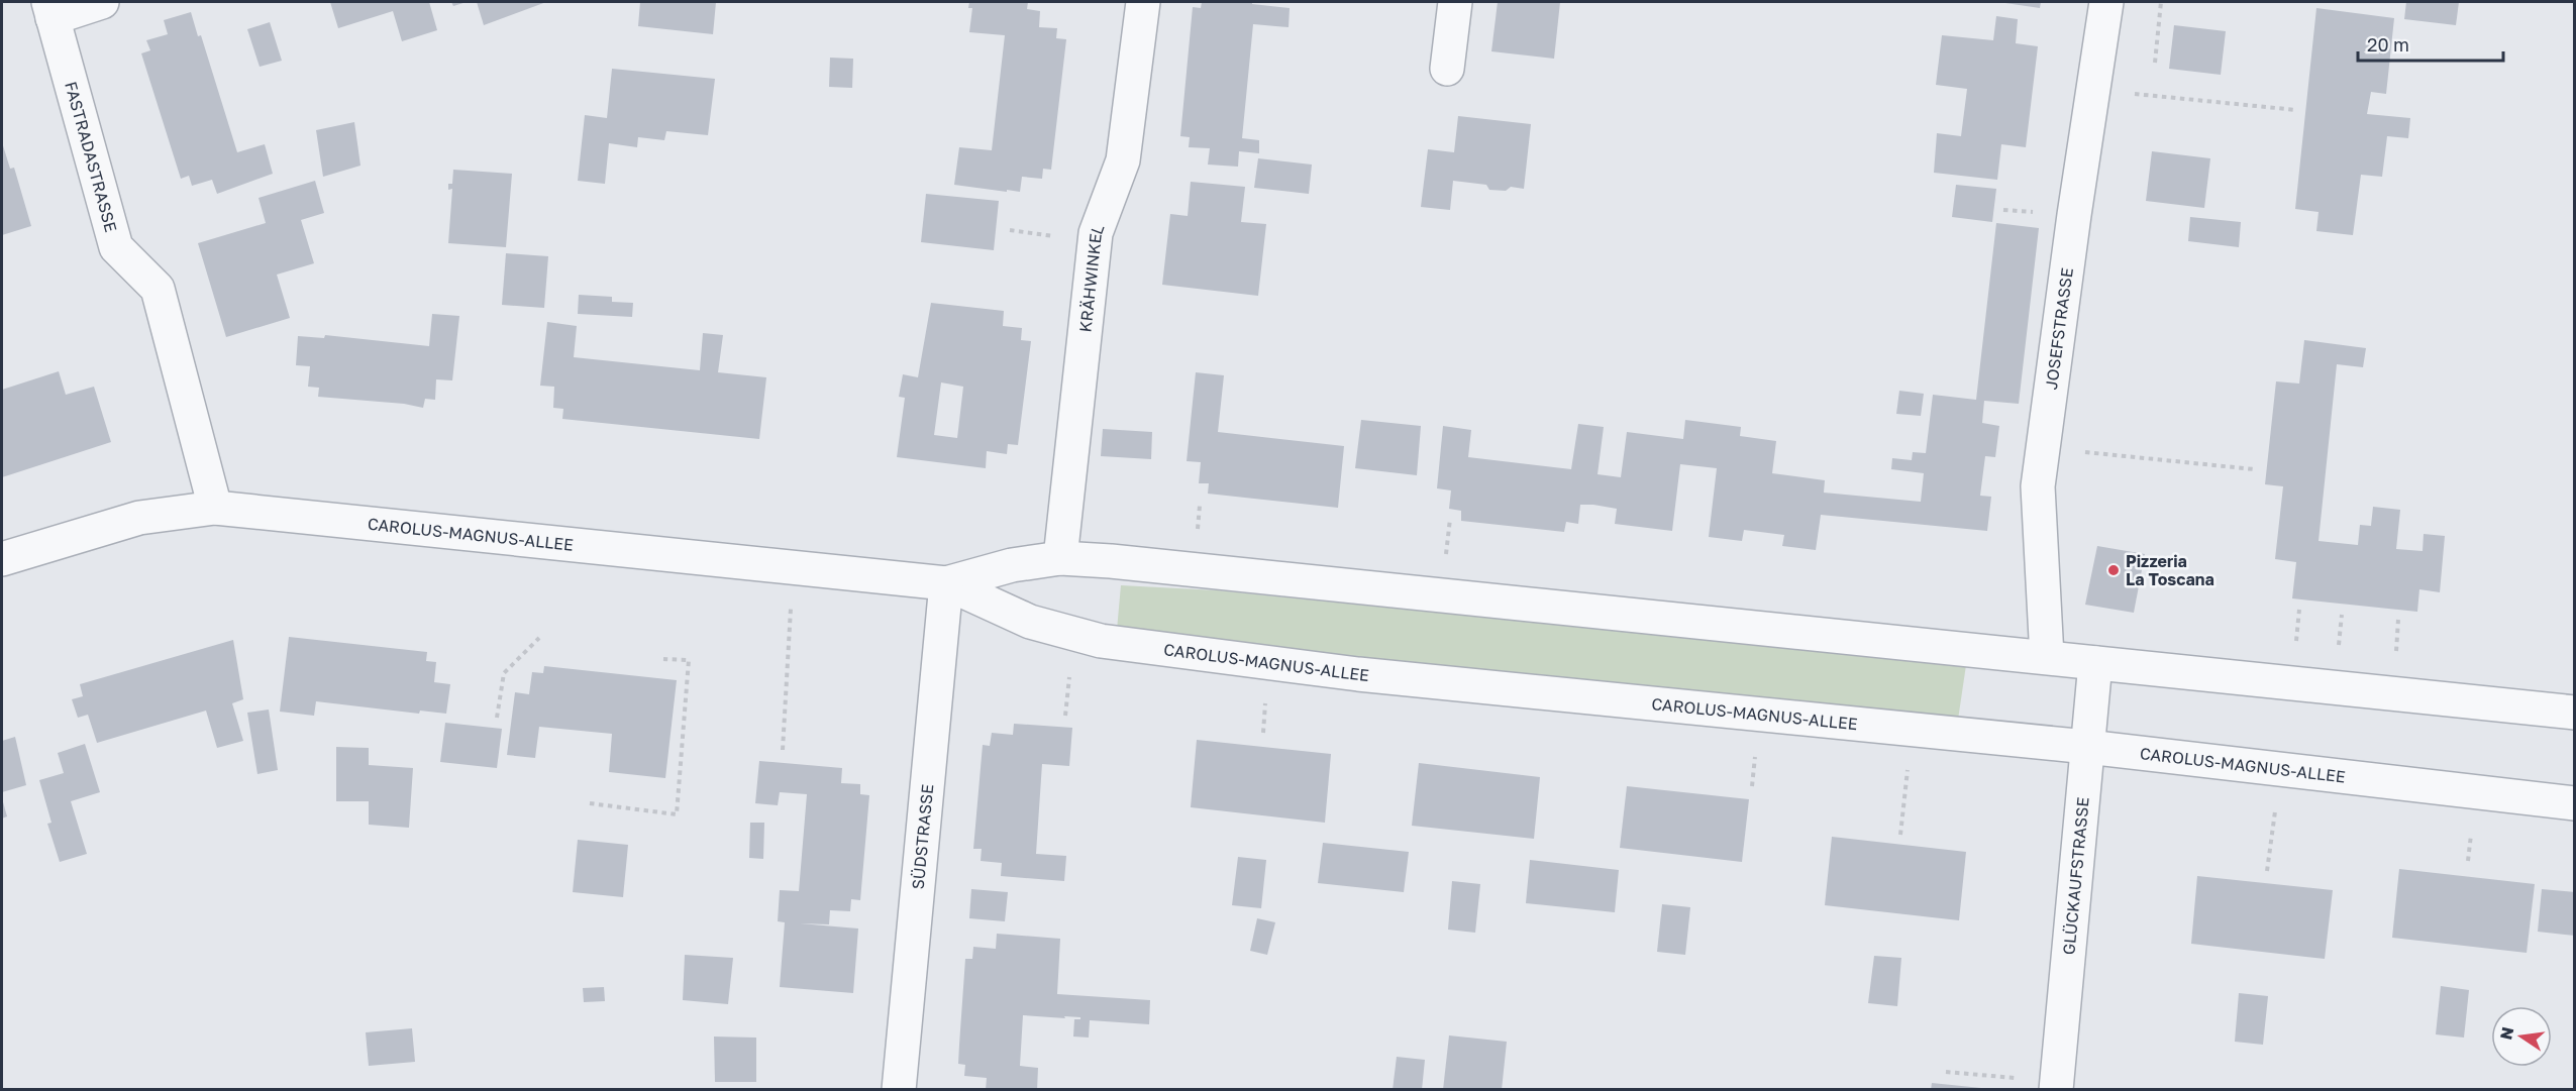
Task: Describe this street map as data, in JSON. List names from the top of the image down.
{
  "streets": {
    "street": [
      "FASTRADASTRASSE",
      "KRÄHWINKEL",
      "JOSEFSTRASSE",
      "CAROLUS-MAGNUS-ALLEE",
      "SÜDSTRASSE",
      "GLÜCKAUFSTRASSE"
    ]
  },
  "crossings": [
    ["FASTRADASTRASSE", "CAROLUS-MAGNUS-ALLEE"],
    ["KRÄHWINKEL", "CAROLUS-MAGNUS-ALLEE"],
    ["JOSEFSTRASSE", "CAROLUS-MAGNUS-ALLEE"],
    ["CAROLUS-MAGNUS-ALLEE", "SÜDSTRASSE"],
    ["CAROLUS-MAGNUS-ALLEE", "GLÜCKAUFSTRASSE"]
  ],
  "places": ["Pizzeria La Toscana"],
  "scale_bar": "20 m",
  "north": "left"
}
